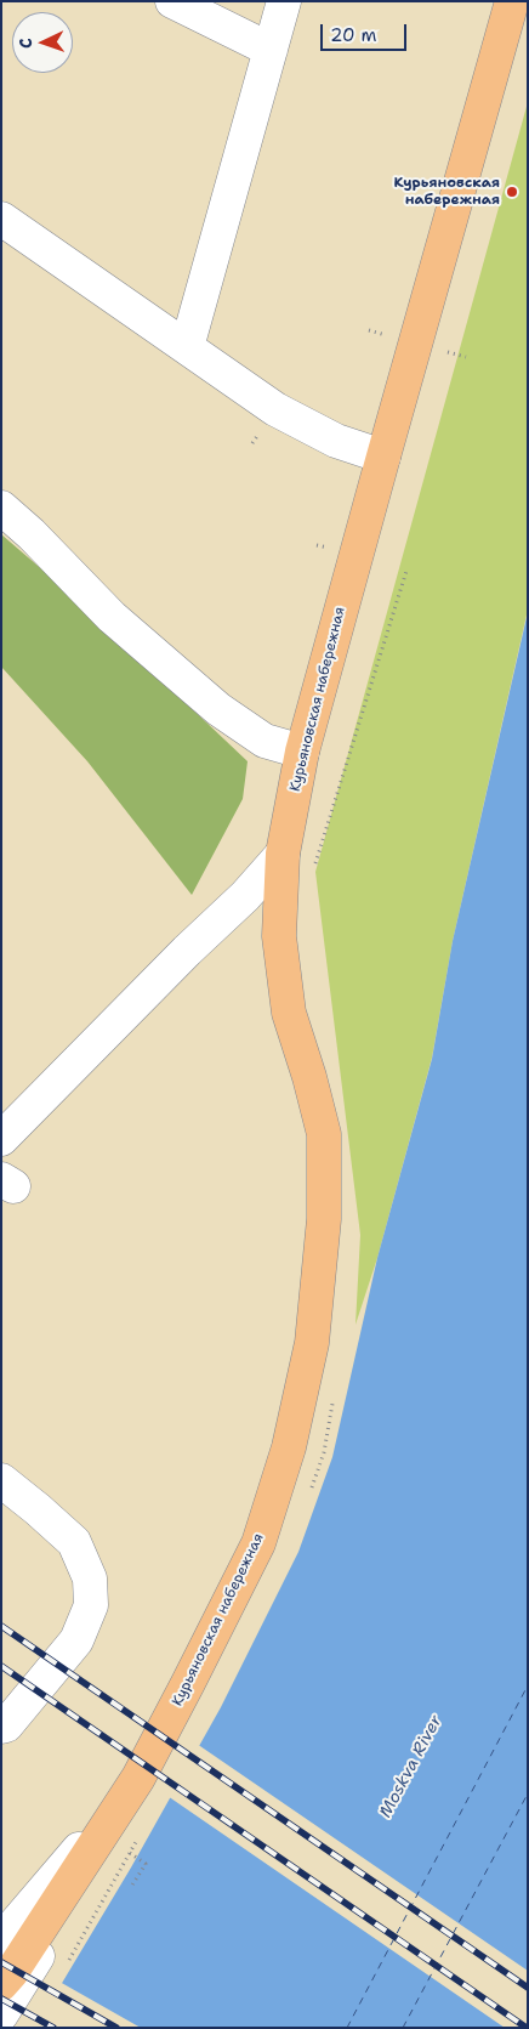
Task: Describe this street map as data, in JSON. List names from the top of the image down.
{
  "streets": {
    "main road": ["Курьяновская набережная"]
  },
  "water": ["Moskva River"],
  "places": ["Курьяновская набережная"],
  "scale_bar": "20 m",
  "north": "left"
}
